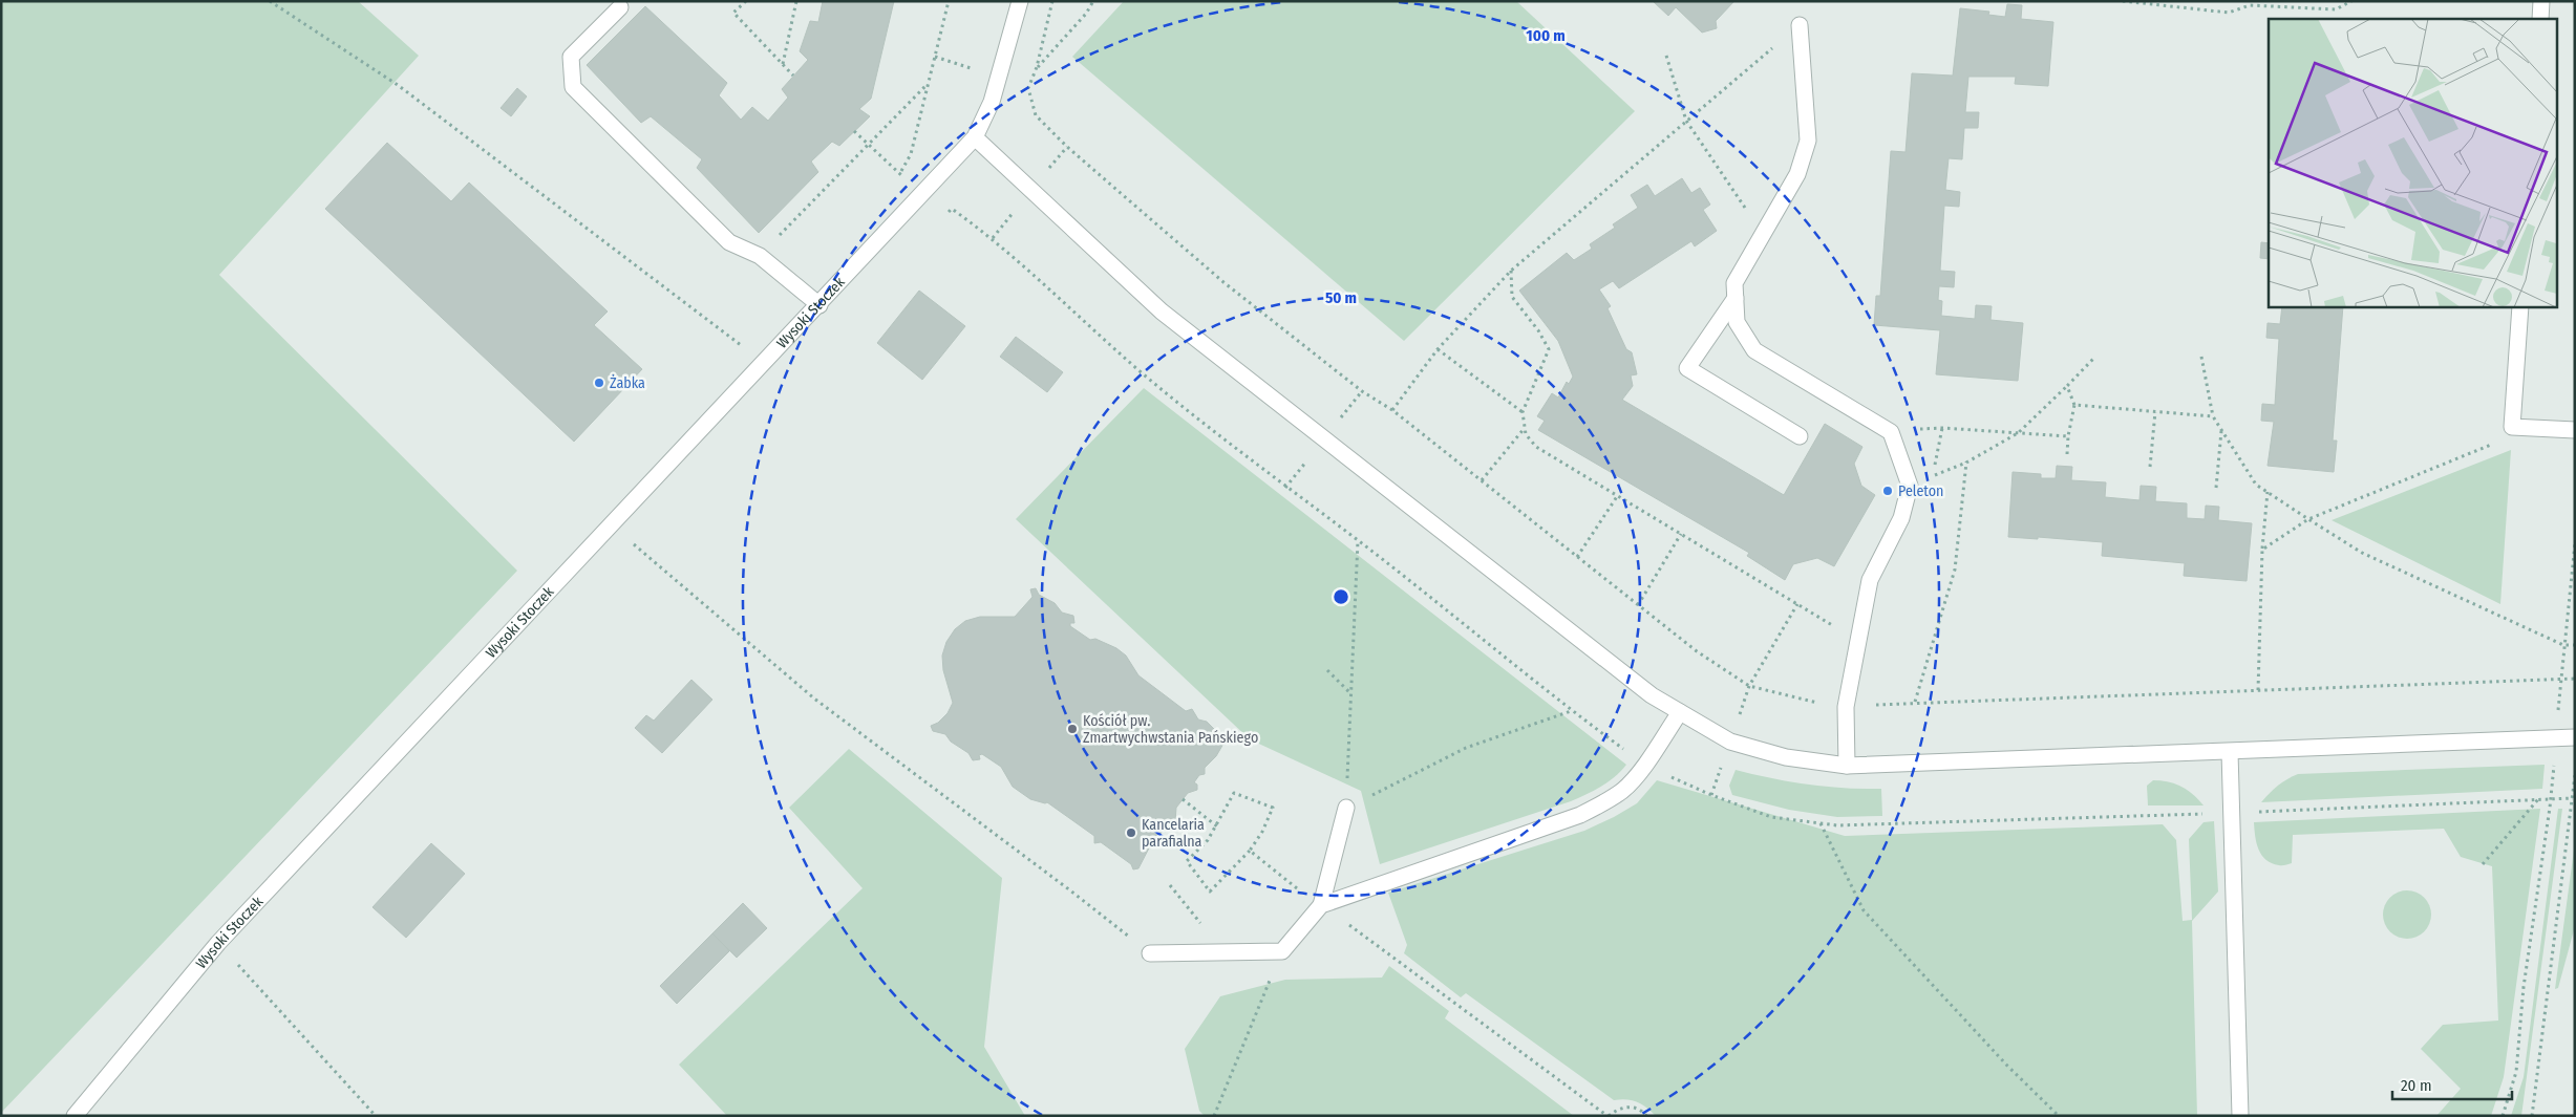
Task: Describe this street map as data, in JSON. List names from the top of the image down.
{
  "streets": {
    "street": ["Wysoki Stoczek"]
  },
  "places": [
    "Żabka",
    "Peleton",
    "Kościół pw. Zmartwychwstania Pańskiego",
    "Kancelaria parafialna"
  ],
  "scale_bar": "20 m",
  "rings": ["100 m", "50 m"]
}
